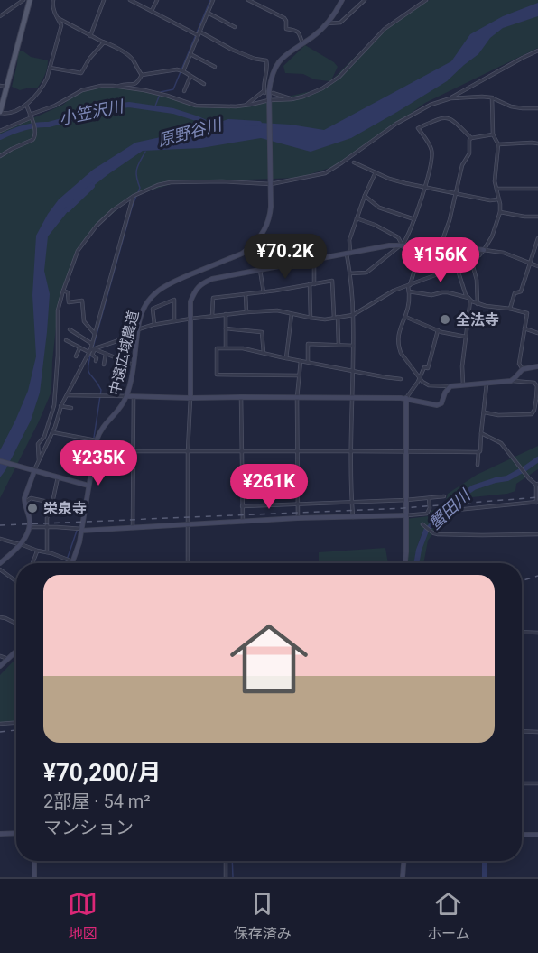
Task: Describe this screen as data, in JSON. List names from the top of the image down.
{
  "streets": {
    "street": ["中遠広域農道"]
  },
  "water": ["小笠沢川", "原野谷川", "蟹田川"],
  "places": ["全法寺", "栄泉寺"],
  "page": {
    "price": [
      "¥70.2K",
      "¥156K",
      "¥235K",
      "¥261K"
    ],
    "list": [
      {
        "name": "¥70,200/月",
        "note": "2部屋 · 54 m² · マンション"
      }
    ],
    "tabs": ["地図", "保存済み", "ホーム"]
  }
}
